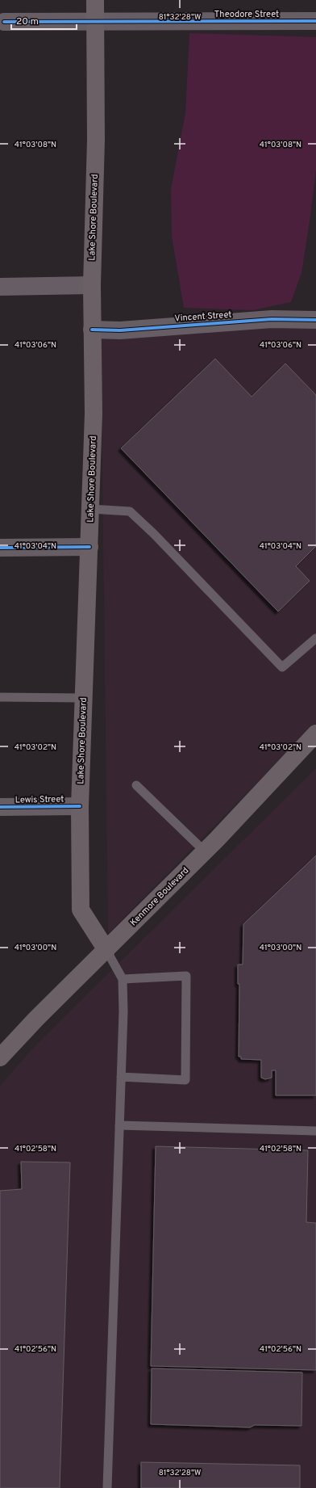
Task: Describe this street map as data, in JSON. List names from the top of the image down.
{
  "streets": {
    "main road": ["Lake Shore Boulevard", "Kenmore Boulevard"],
    "street": ["Theodore Street", "Vincent Street", "Lewis Street"]
  },
  "crossings": [
    ["Theodore Street", "Lake Shore Boulevard"],
    ["Lake Shore Boulevard", "Vincent Street"],
    ["Lake Shore Boulevard", "Lewis Street"],
    ["Lake Shore Boulevard", "Kenmore Boulevard"]
  ],
  "scale_bar": "20 m",
  "coordinates": [
    "81°32'28\"W",
    "41°03'08\"N",
    "41°03'06\"N",
    "41°03'04\"N",
    "41°03'02\"N",
    "41°03'00\"N",
    "41°02'58\"N",
    "41°02'56\"N"
  ]
}
